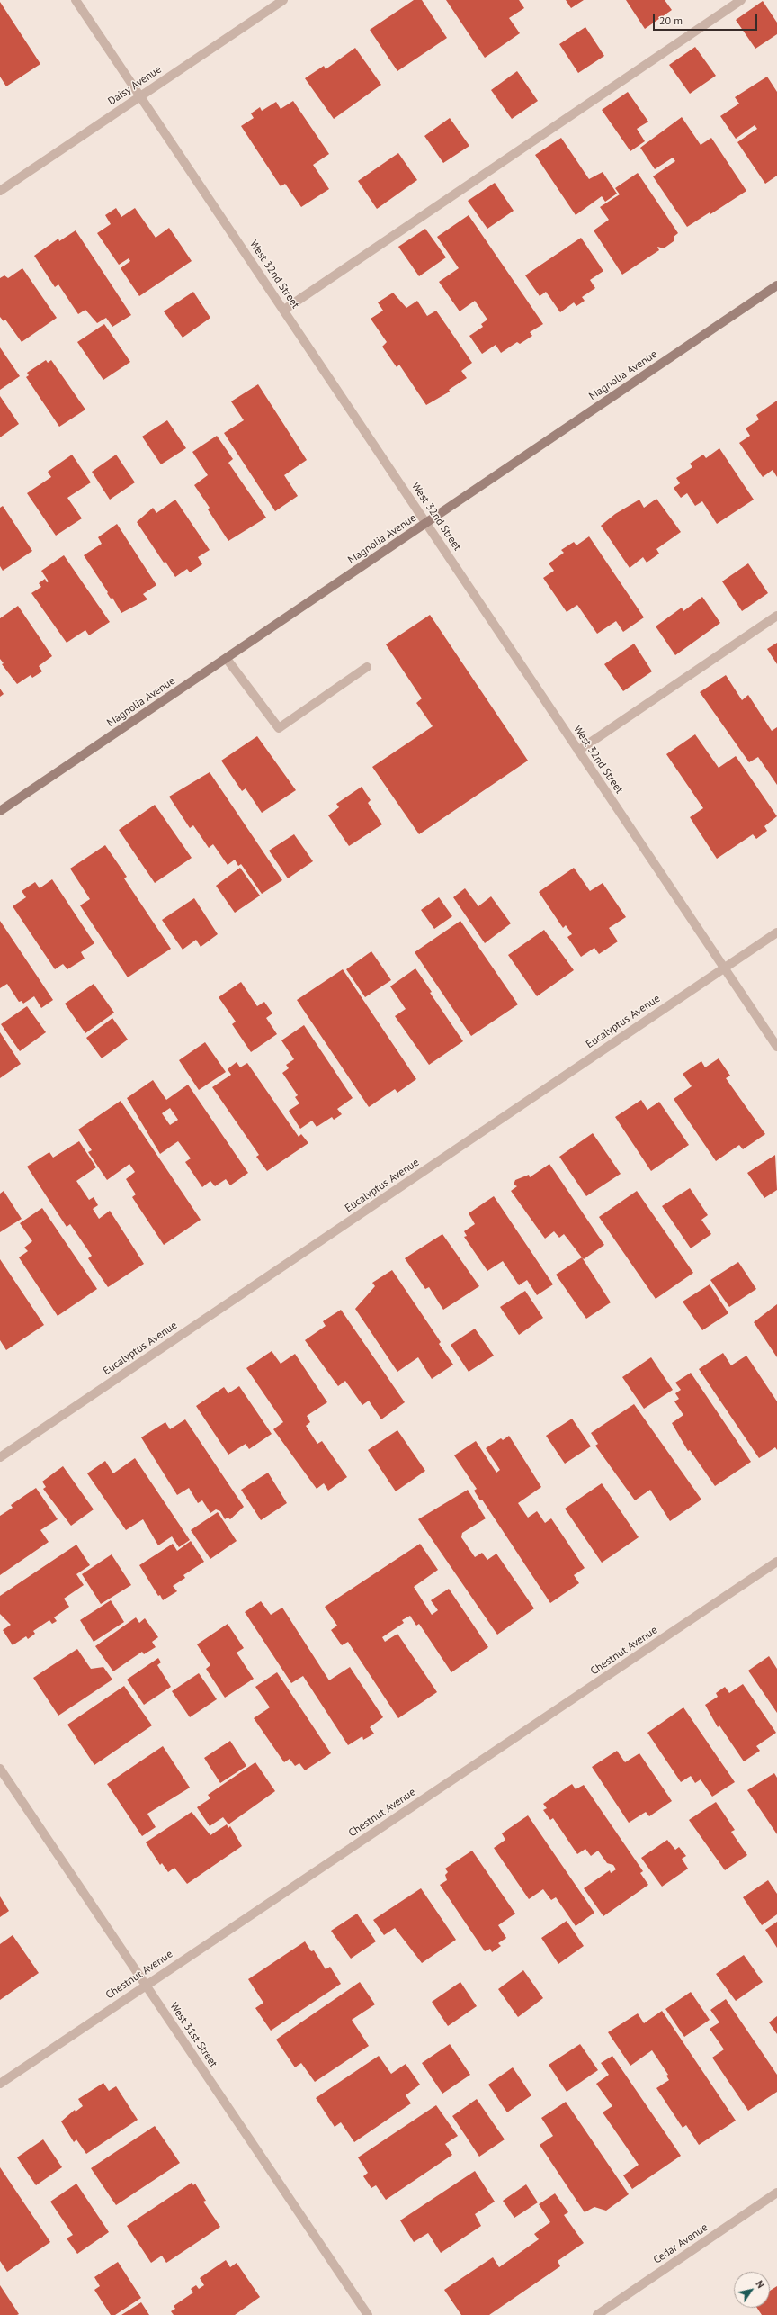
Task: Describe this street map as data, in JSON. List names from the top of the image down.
{
  "streets": {
    "street": [
      "Daisy Avenue",
      "West 32nd Street",
      "Magnolia Avenue",
      "Eucalyptus Avenue",
      "Chestnut Avenue",
      "West 31st Street",
      "Cedar Avenue"
    ]
  },
  "crossings": [
    ["Daisy Avenue", "West 32nd Street"],
    ["West 32nd Street", "Magnolia Avenue"],
    ["West 32nd Street", "Eucalyptus Avenue"],
    ["Chestnut Avenue", "West 31st Street"]
  ],
  "scale_bar": "20 m",
  "north": "top right"
}
